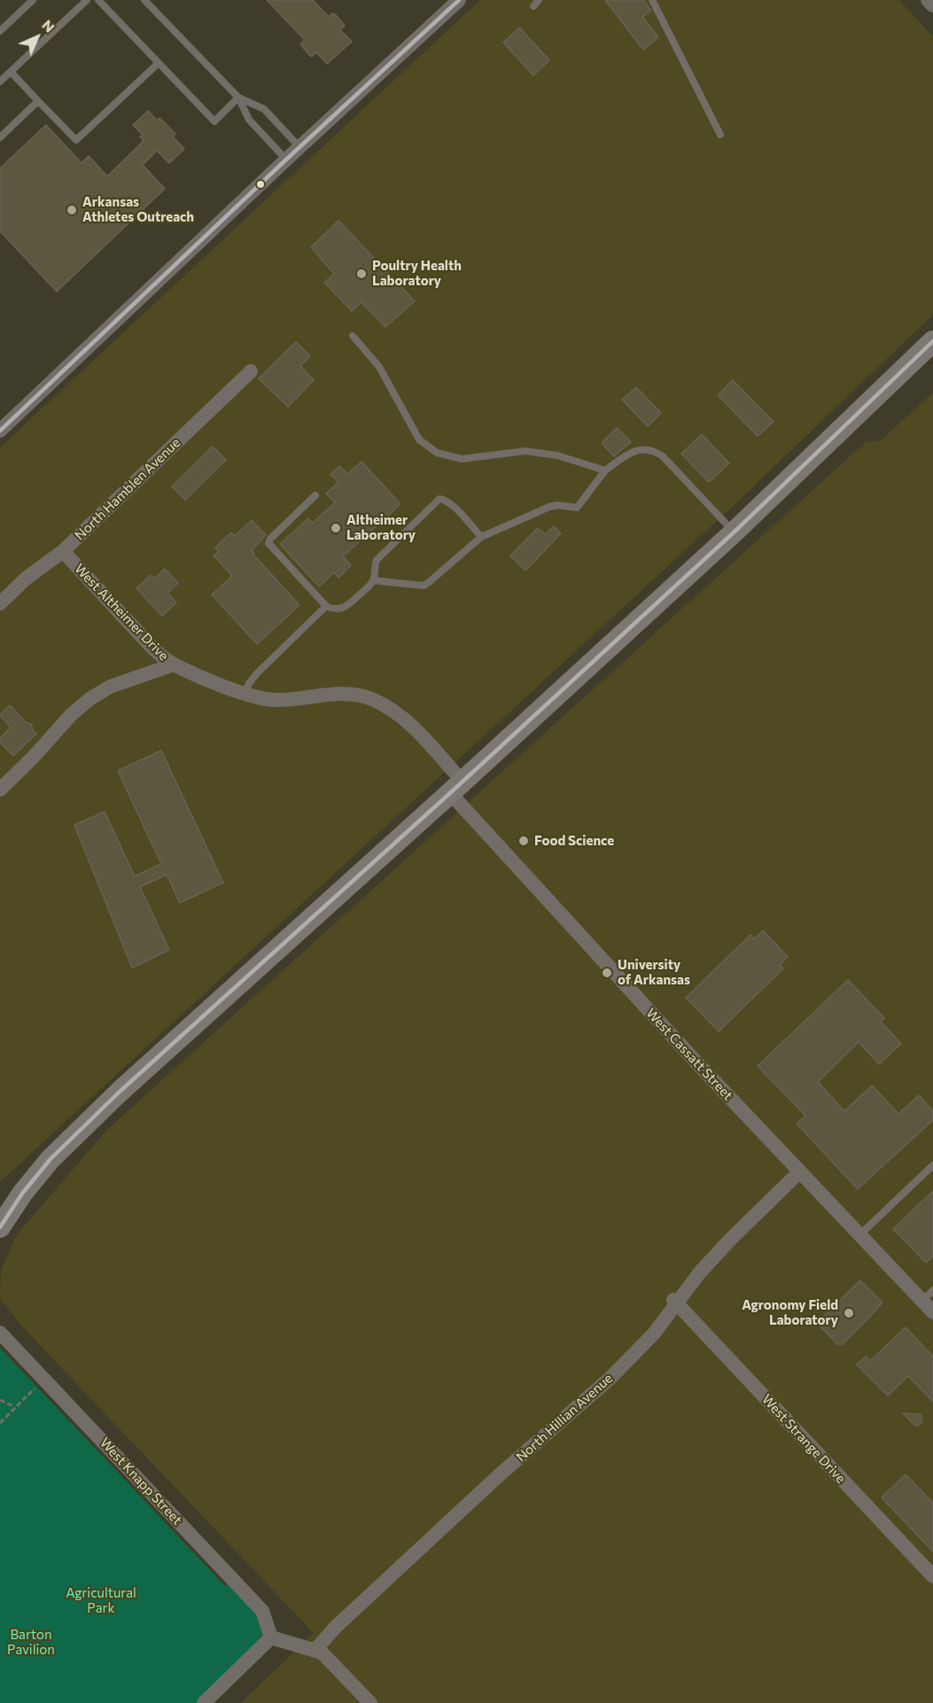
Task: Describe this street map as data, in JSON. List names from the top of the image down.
{
  "streets": {
    "street": [
      "North Hamblen Avenue",
      "West Altheimer Drive",
      "West Cassatt Street",
      "North Hillian Avenue",
      "West Strange Drive",
      "West Knapp Street"
    ]
  },
  "crossings": [
    ["North Hamblen Avenue", "West Altheimer Drive"],
    ["West Altheimer Drive", "West Cassatt Street"],
    ["West Cassatt Street", "North Hillian Avenue"],
    ["North Hillian Avenue", "West Strange Drive"]
  ],
  "parks": ["Agricultural Park", "Barton Pavilion"],
  "places": [
    "Arkansas Athletes Outreach",
    "Poultry Health Laboratory",
    "Altheimer Laboratory",
    "Food Science",
    "University of Arkansas",
    "Agronomy Field Laboratory"
  ],
  "north": "top right"
}
